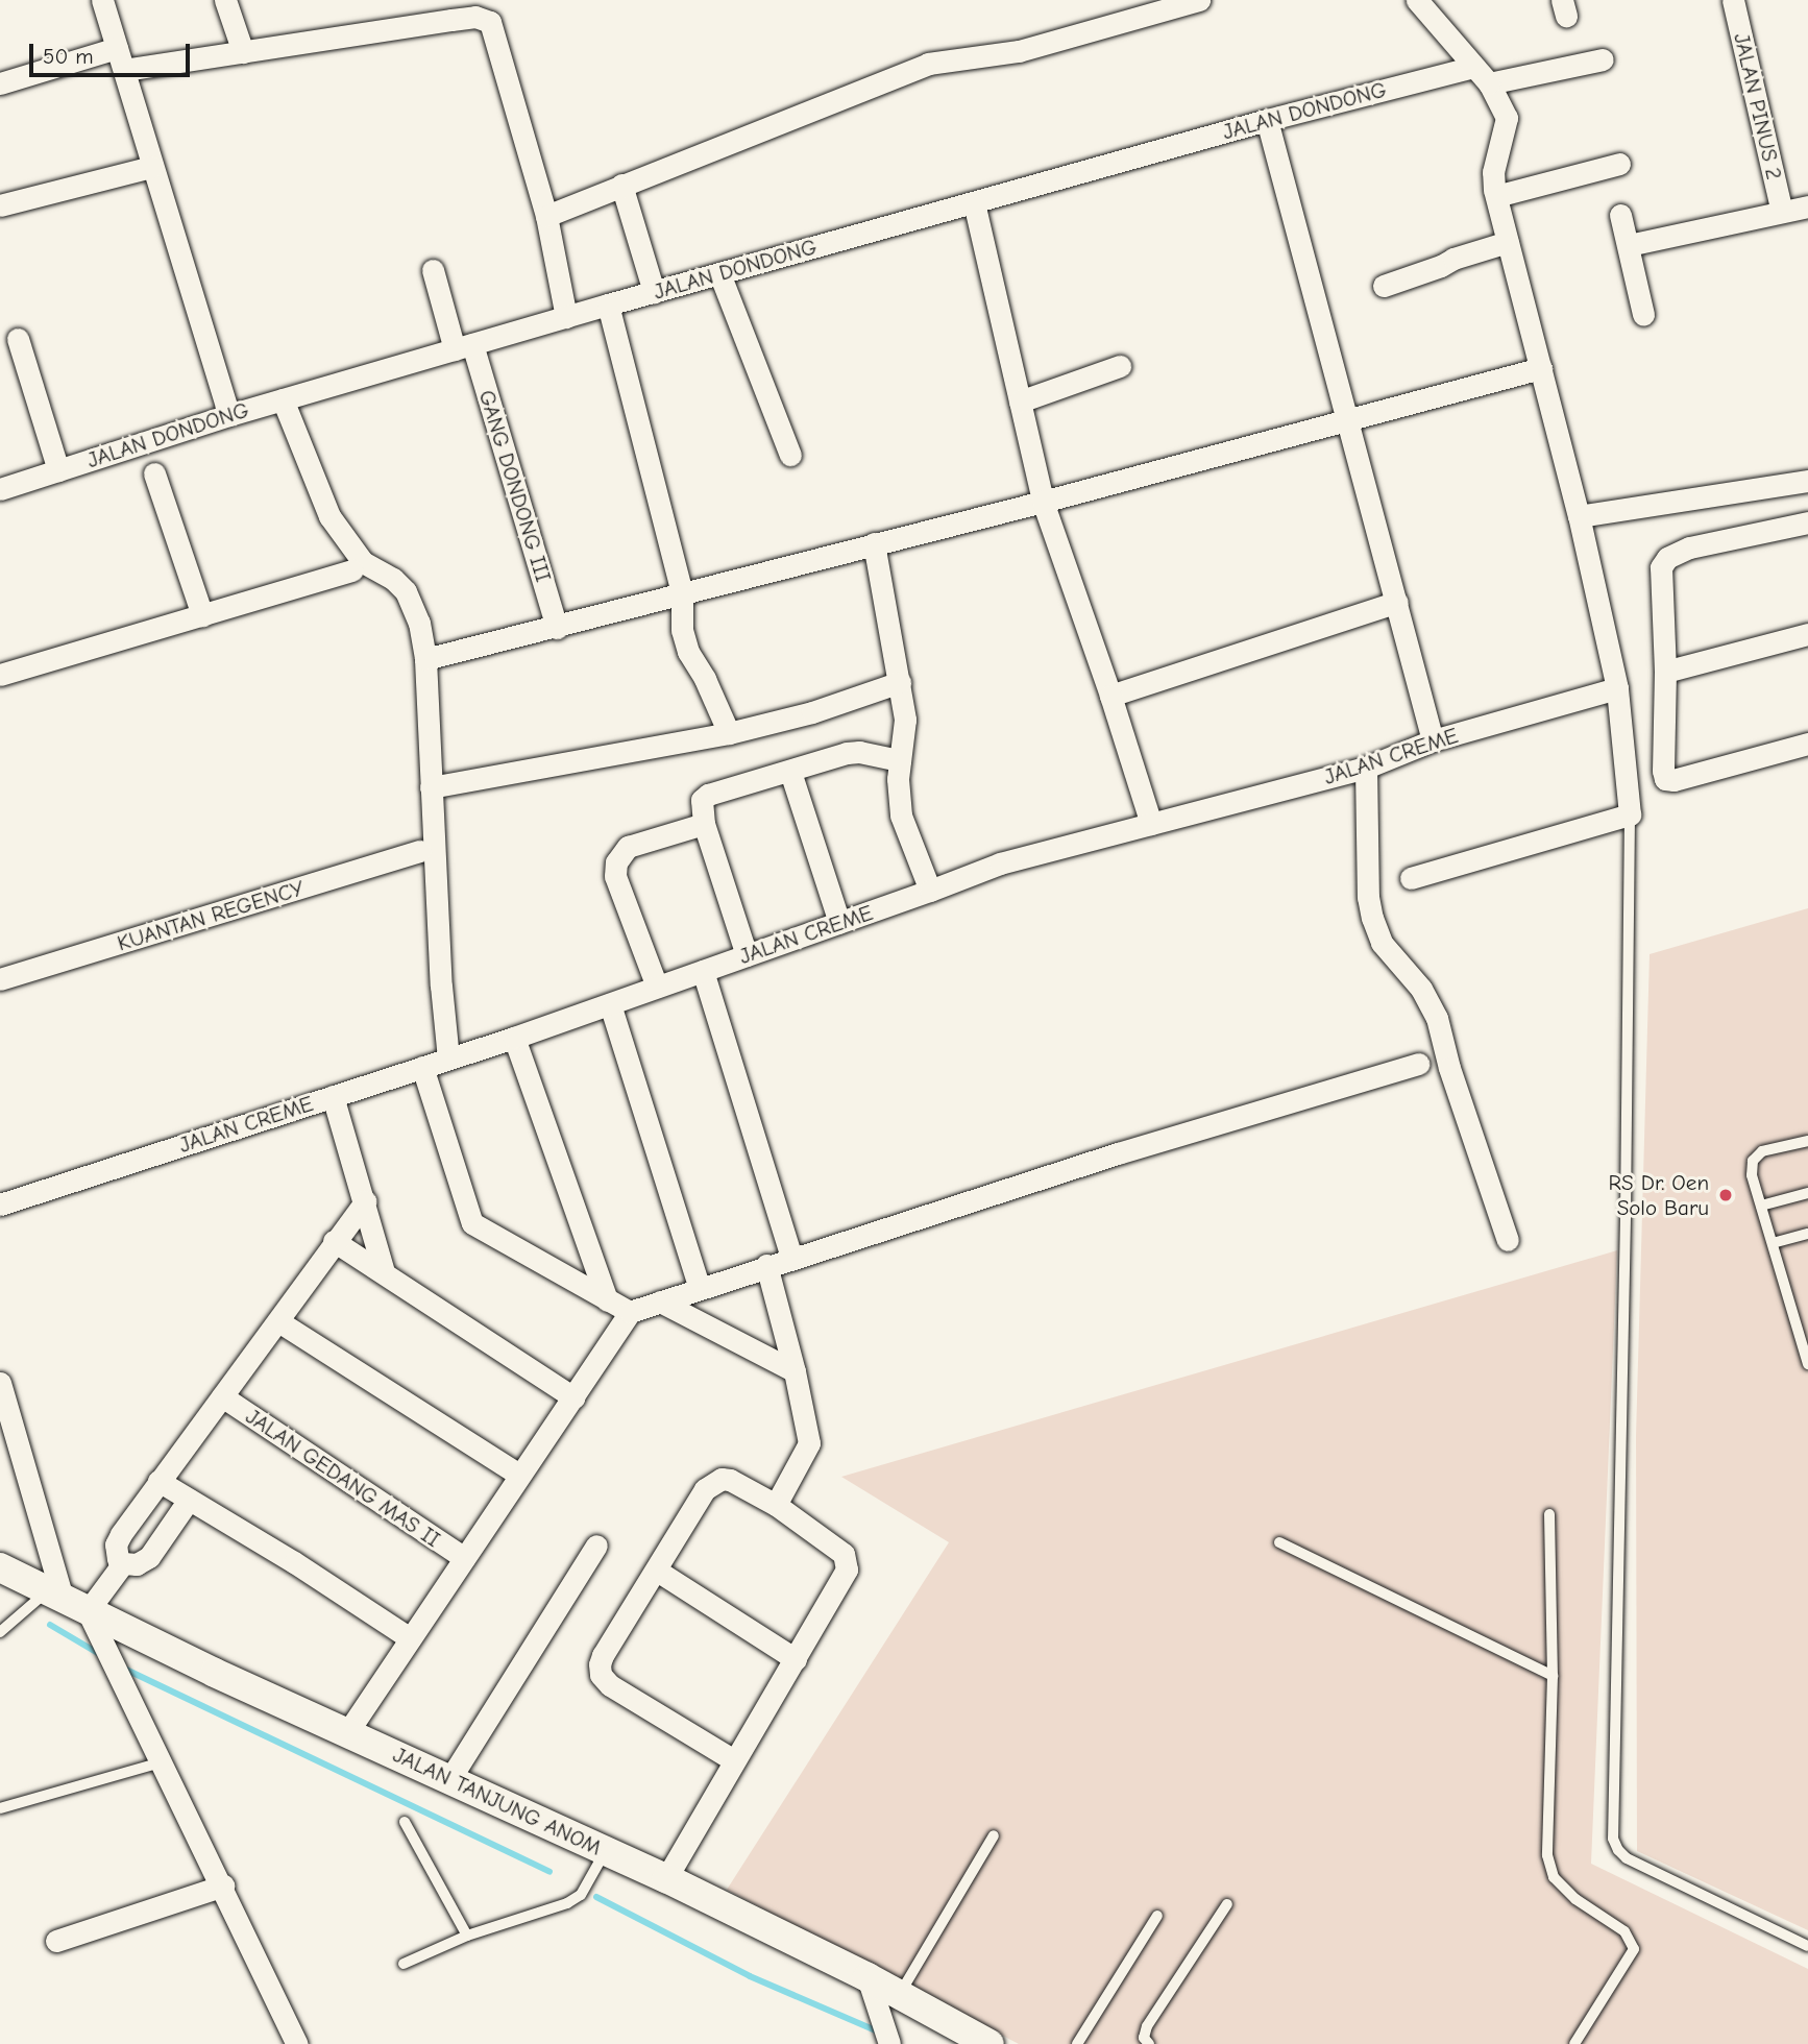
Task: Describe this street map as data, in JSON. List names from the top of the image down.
{
  "streets": {
    "main road": ["JALAN TANJUNG ANOM"],
    "street": [
      "JALAN PINUS 2",
      "JALAN DONDONG",
      "GANG DONDONG III",
      "JALAN CREME",
      "KUANTAN REGENCY",
      "JALAN GEDANG MAS II"
    ]
  },
  "crossings": [
    ["JALAN DONDONG", "GANG DONDONG III"]
  ],
  "places": ["RS Dr. Oen Solo Baru"],
  "scale_bar": "50 m"
}
